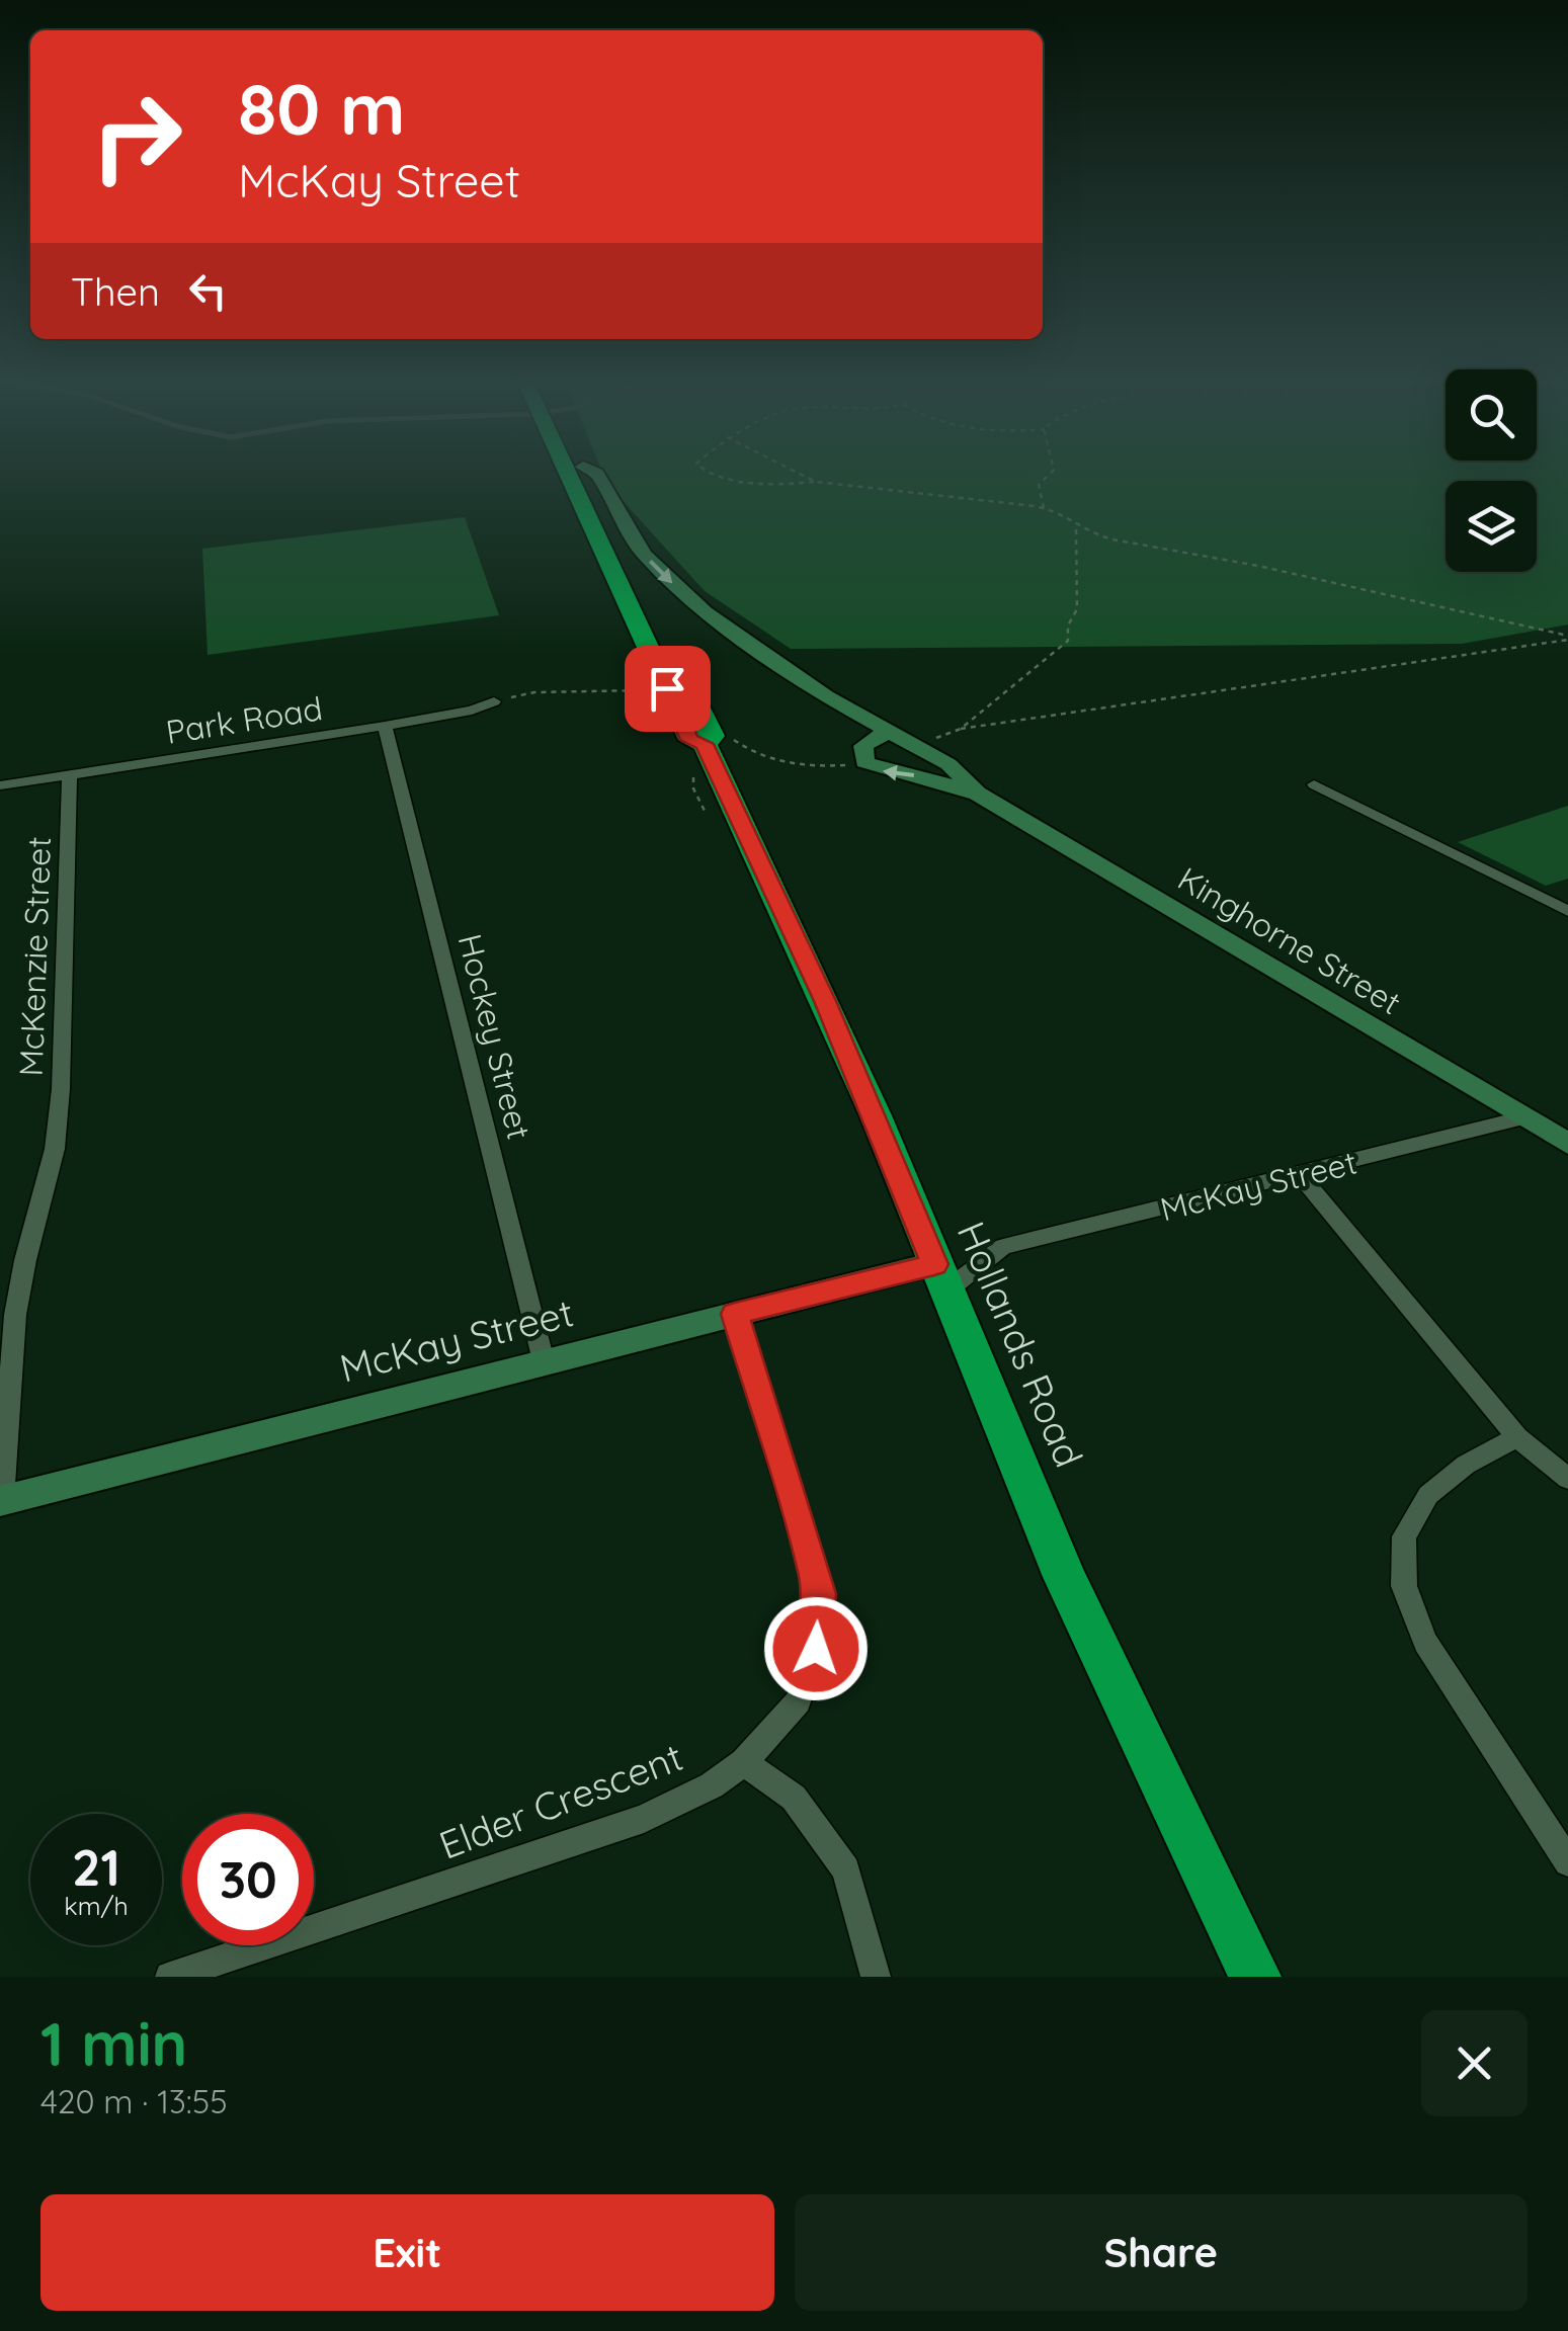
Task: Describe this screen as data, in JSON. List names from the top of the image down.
{
  "streets": {
    "highway": ["Hollands Road"],
    "main road": ["Kinghorne Street", "McKay Street"],
    "street": [
      "Park Road",
      "McKenzie Street",
      "Hockey Street",
      "Elder Crescent"
    ]
  },
  "crossings": [
    ["Park Road", "McKenzie Street"],
    ["Park Road", "Hockey Street"],
    ["Kinghorne Street", "McKay Street"],
    ["McKenzie Street", "McKay Street"],
    ["Hockey Street", "McKay Street"],
    ["McKay Street", "Hollands Road"],
    ["McKay Street", "Elder Crescent"]
  ],
  "page": {
    "turn": ["80 m", "McKay Street"],
    "then": "Then",
    "speed": "21 km/h",
    "limit": "30",
    "heading": ["1 min", "420 m · 13:55"],
    "buttons": ["Exit", "Share"]
  }
}
